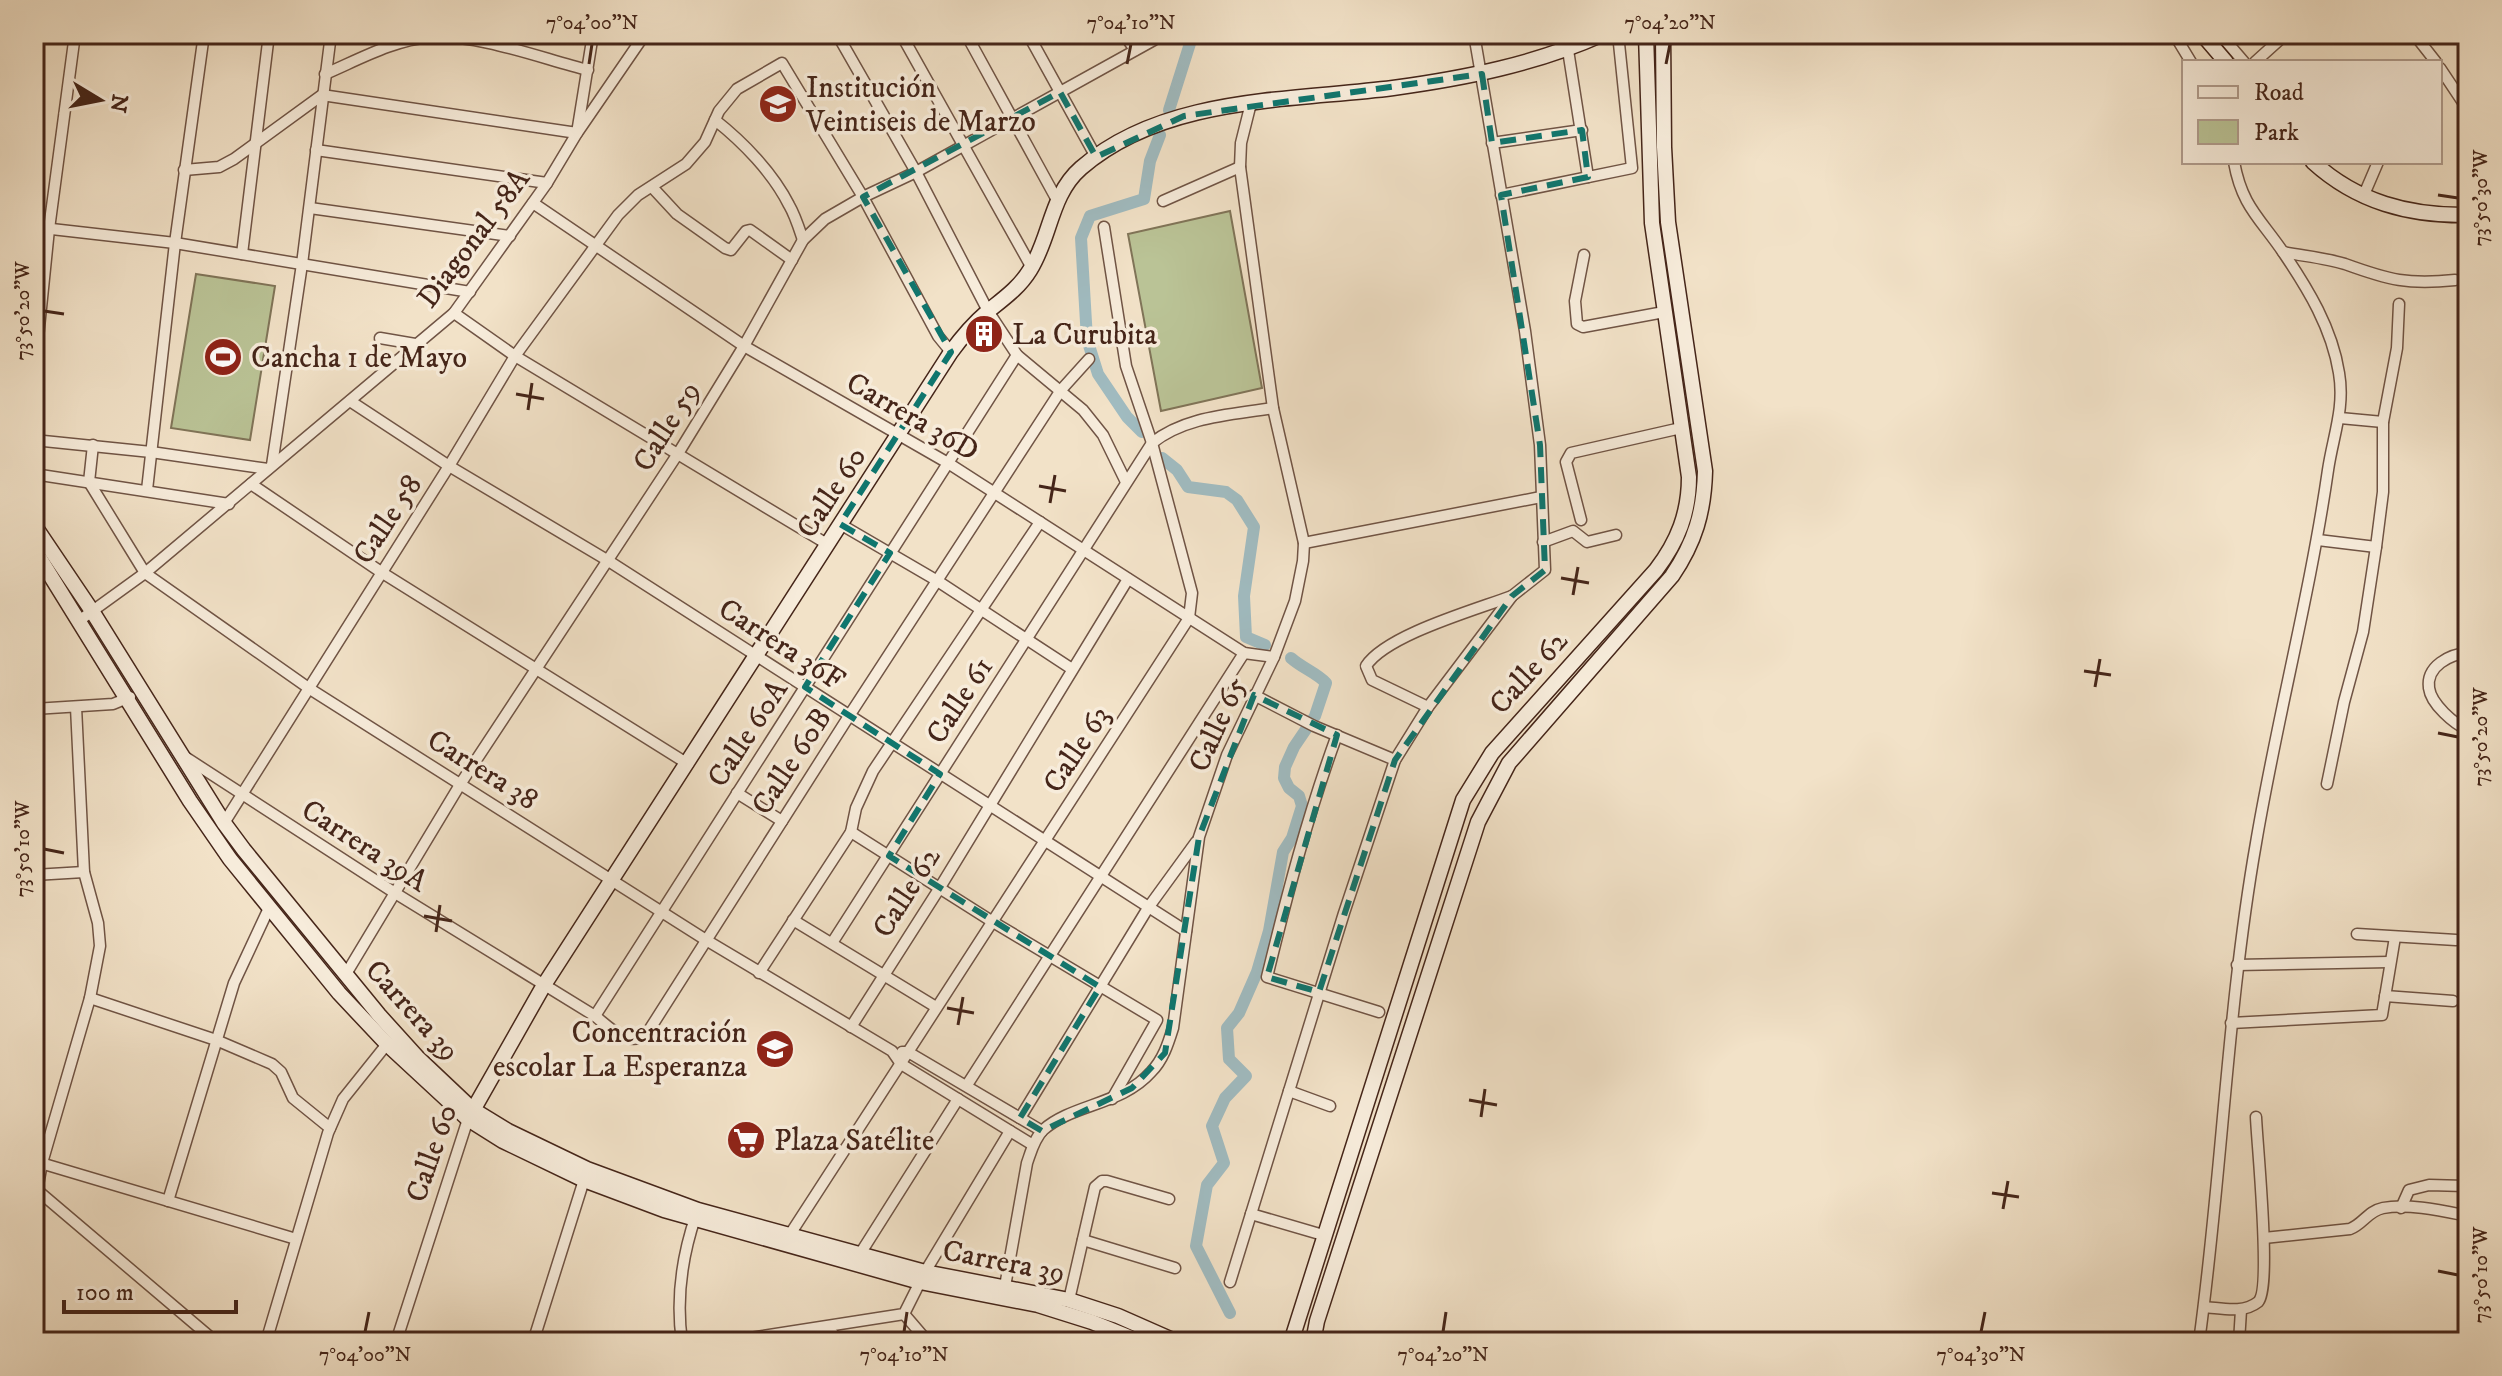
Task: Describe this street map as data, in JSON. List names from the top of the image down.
{
  "streets": {
    "main road": ["Calle 60", "Calle 62", "Carrera 39"],
    "street": [
      "Diagonal 58A",
      "Carrera 36D",
      "Calle 59",
      "Calle 58",
      "Carrera 36F",
      "Calle 61",
      "Calle 65",
      "Calle 60A",
      "Calle 63",
      "Calle 60B",
      "Carrera 38",
      "Carrera 39A"
    ]
  },
  "crossings": [
    ["Diagonal 58A", "Carrera 36D"],
    ["Diagonal 58A", "Carrera 36F"],
    ["Diagonal 58A", "Carrera 38"],
    ["Diagonal 58A", "Carrera 39"],
    ["Carrera 36D", "Calle 59"],
    ["Carrera 36D", "Calle 60"],
    ["Carrera 36D", "Calle 58"],
    ["Carrera 36D", "Calle 62"],
    ["Carrera 36D", "Calle 61"],
    ["Carrera 36D", "Calle 65"],
    ["Carrera 36D", "Calle 60A"],
    ["Carrera 36D", "Calle 63"],
    ["Carrera 36D", "Calle 60B"],
    ["Calle 59", "Calle 58"],
    ["Calle 59", "Carrera 36F"],
    ["Calle 59", "Carrera 38"],
    ["Calle 59", "Carrera 39A"],
    ["Calle 59", "Carrera 39"],
    ["Calle 60", "Carrera 36F"],
    ["Calle 60", "Calle 65"],
    ["Calle 60", "Carrera 38"],
    ["Calle 60", "Carrera 39A"],
    ["Calle 60", "Carrera 39"],
    ["Calle 58", "Carrera 36F"],
    ["Calle 58", "Carrera 38"],
    ["Calle 58", "Carrera 39A"],
    ["Calle 58", "Carrera 39"],
    ["Carrera 36F", "Calle 62"],
    ["Carrera 36F", "Calle 61"],
    ["Carrera 36F", "Calle 65"],
    ["Carrera 36F", "Calle 60A"],
    ["Carrera 36F", "Calle 63"],
    ["Carrera 36F", "Calle 60B"],
    ["Calle 62", "Carrera 38"],
    ["Calle 65", "Carrera 38"],
    ["Calle 60A", "Carrera 38"],
    ["Calle 60A", "Carrera 39A"],
    ["Calle 63", "Carrera 38"],
    ["Calle 63", "Carrera 39"],
    ["Calle 60B", "Carrera 38"],
    ["Calle 60B", "Carrera 39A"],
    ["Carrera 39A", "Carrera 39"]
  ],
  "places": {
    "school or university": ["Institución Veintiseis de Marzo", "Concentración escolar La Esperanza"],
    "building": ["La Curubita"],
    "sports": ["Cancha 1 de Mayo"],
    "supermarket": ["Plaza Satélite"]
  },
  "legend": ["Road", "Park"],
  "scale_bar": "100 m",
  "north": "right",
  "coordinates": [
    "7°04'00\"N",
    "7°04'10\"N",
    "7°04'20\"N",
    "73°50'30\"W",
    "73°50'20\"W",
    "73°50'10\"W",
    "7°04'30\"N"
  ]
}
